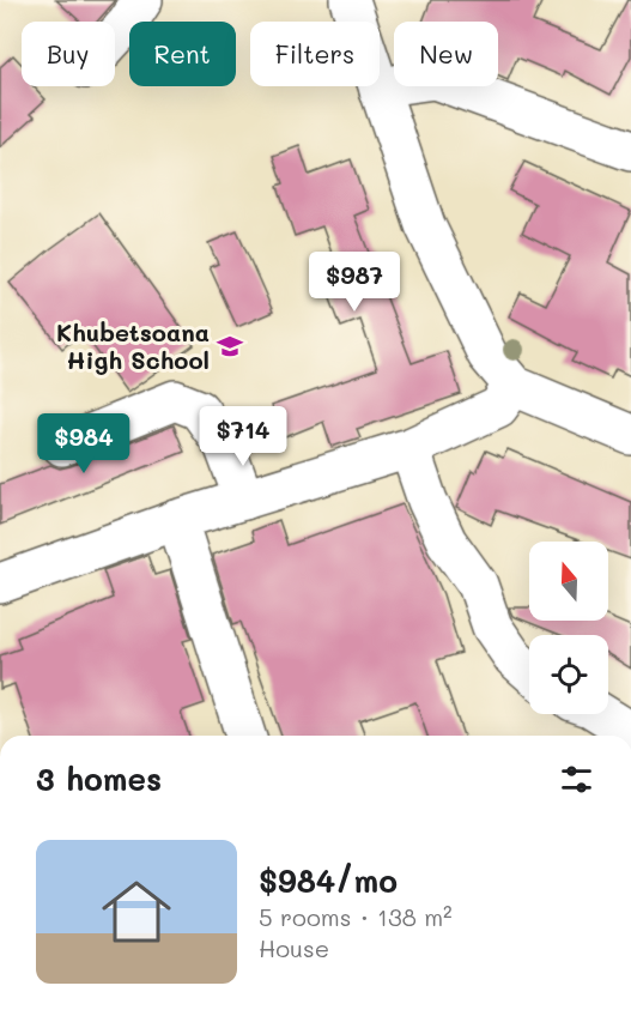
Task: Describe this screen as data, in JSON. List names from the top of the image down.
{
  "places": {
    "school or university": ["Khubetsoana High School"]
  },
  "north": "top",
  "page": {
    "chip": [
      "Buy",
      "Rent",
      "Filters",
      "New"
    ],
    "price": ["$987", "$714", "$984"],
    "heading": "3 homes",
    "list": [
      {
        "name": "$984/mo",
        "note": "5 rooms · 138 m² · House"
      }
    ]
  }
}
